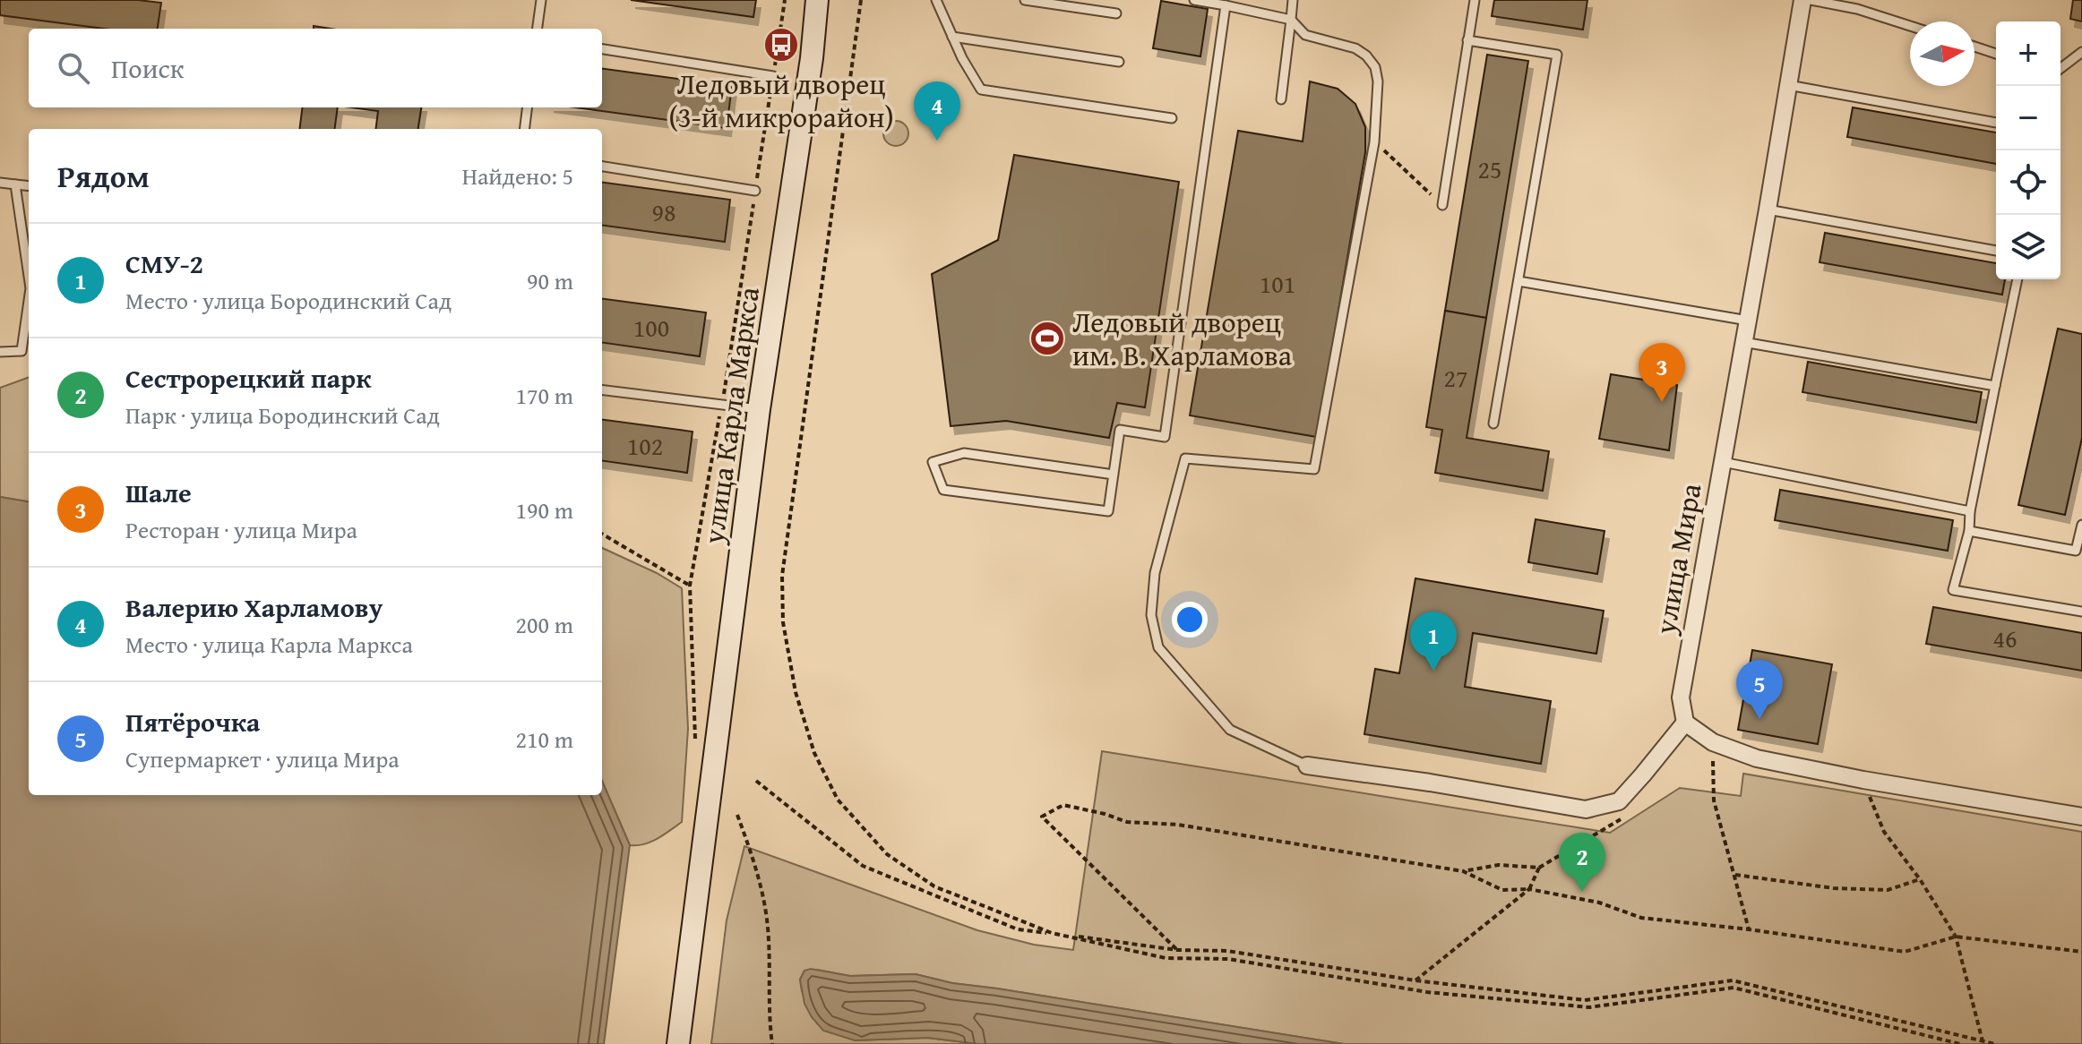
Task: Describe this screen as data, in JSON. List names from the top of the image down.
{
  "streets": {
    "street": ["улица Карла Маркса", "улица Мира"]
  },
  "places": {
    "bus stop": ["Ледовый дворец (3-й микрорайон)"],
    "sports": ["Ледовый дворец им. В. Харламова"]
  },
  "house_numbers": [
    "25",
    "98",
    "101",
    "100",
    "27",
    "102",
    "46"
  ],
  "north": "right",
  "page": {
    "map_buttons": ["+", "−"],
    "search": "Поиск",
    "pins": [
      "4",
      "3",
      "1",
      "5",
      "2"
    ],
    "heading": ["Рядом", "Найдено: 5"],
    "list": [
      {
        "mark": "1",
        "name": "СМУ-2",
        "note": "Место · улица Бородинский Сад",
        "value": "90 m"
      },
      {
        "mark": "2",
        "name": "Сестрорецкий парк",
        "note": "Парк · улица Бородинский Сад",
        "value": "170 m"
      },
      {
        "mark": "3",
        "name": "Шале",
        "note": "Ресторан · улица Мира",
        "value": "190 m"
      },
      {
        "mark": "4",
        "name": "Валерию Харламову",
        "note": "Место · улица Карла Маркса",
        "value": "200 m"
      },
      {
        "mark": "5",
        "name": "Пятёрочка",
        "note": "Супермаркет · улица Мира",
        "value": "210 m"
      }
    ]
  }
}
